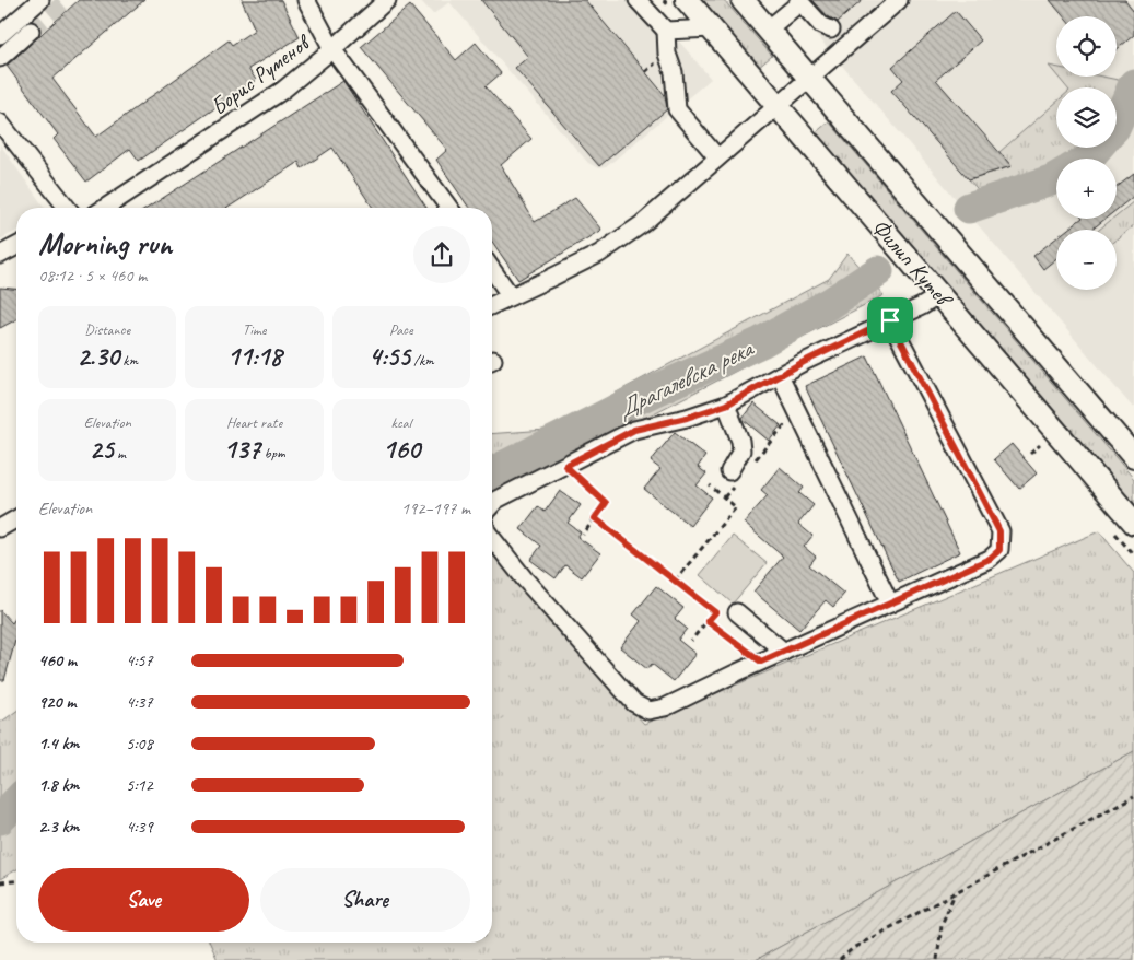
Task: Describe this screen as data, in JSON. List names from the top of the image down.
{
  "streets": {
    "main road": ["Филип Кутев"],
    "street": ["Борис Руменов"]
  },
  "water": ["Драгалевска река"],
  "page": {
    "map_buttons": ["+", "−"],
    "heading": ["Morning run", "08:12 · 5 × 460 m"],
    "stats": [
      ["Distance", "2.30 km"],
      ["Time", "11:18"],
      ["Pace", "4:55 /km"],
      ["Elevation", "25 m"],
      ["Heart rate", "137 bpm"],
      ["kcal", "160"]
    ],
    "chart": ["Elevation", "192–197 m"],
    "list": [
      {
        "name": "460 m",
        "note": "4:57"
      },
      {
        "name": "920 m",
        "note": "4:37"
      },
      {
        "name": "1.4 km",
        "note": "5:08"
      },
      {
        "name": "1.8 km",
        "note": "5:12"
      },
      {
        "name": "2.3 km",
        "note": "4:39"
      }
    ],
    "buttons": ["Save", "Share"]
  }
}
